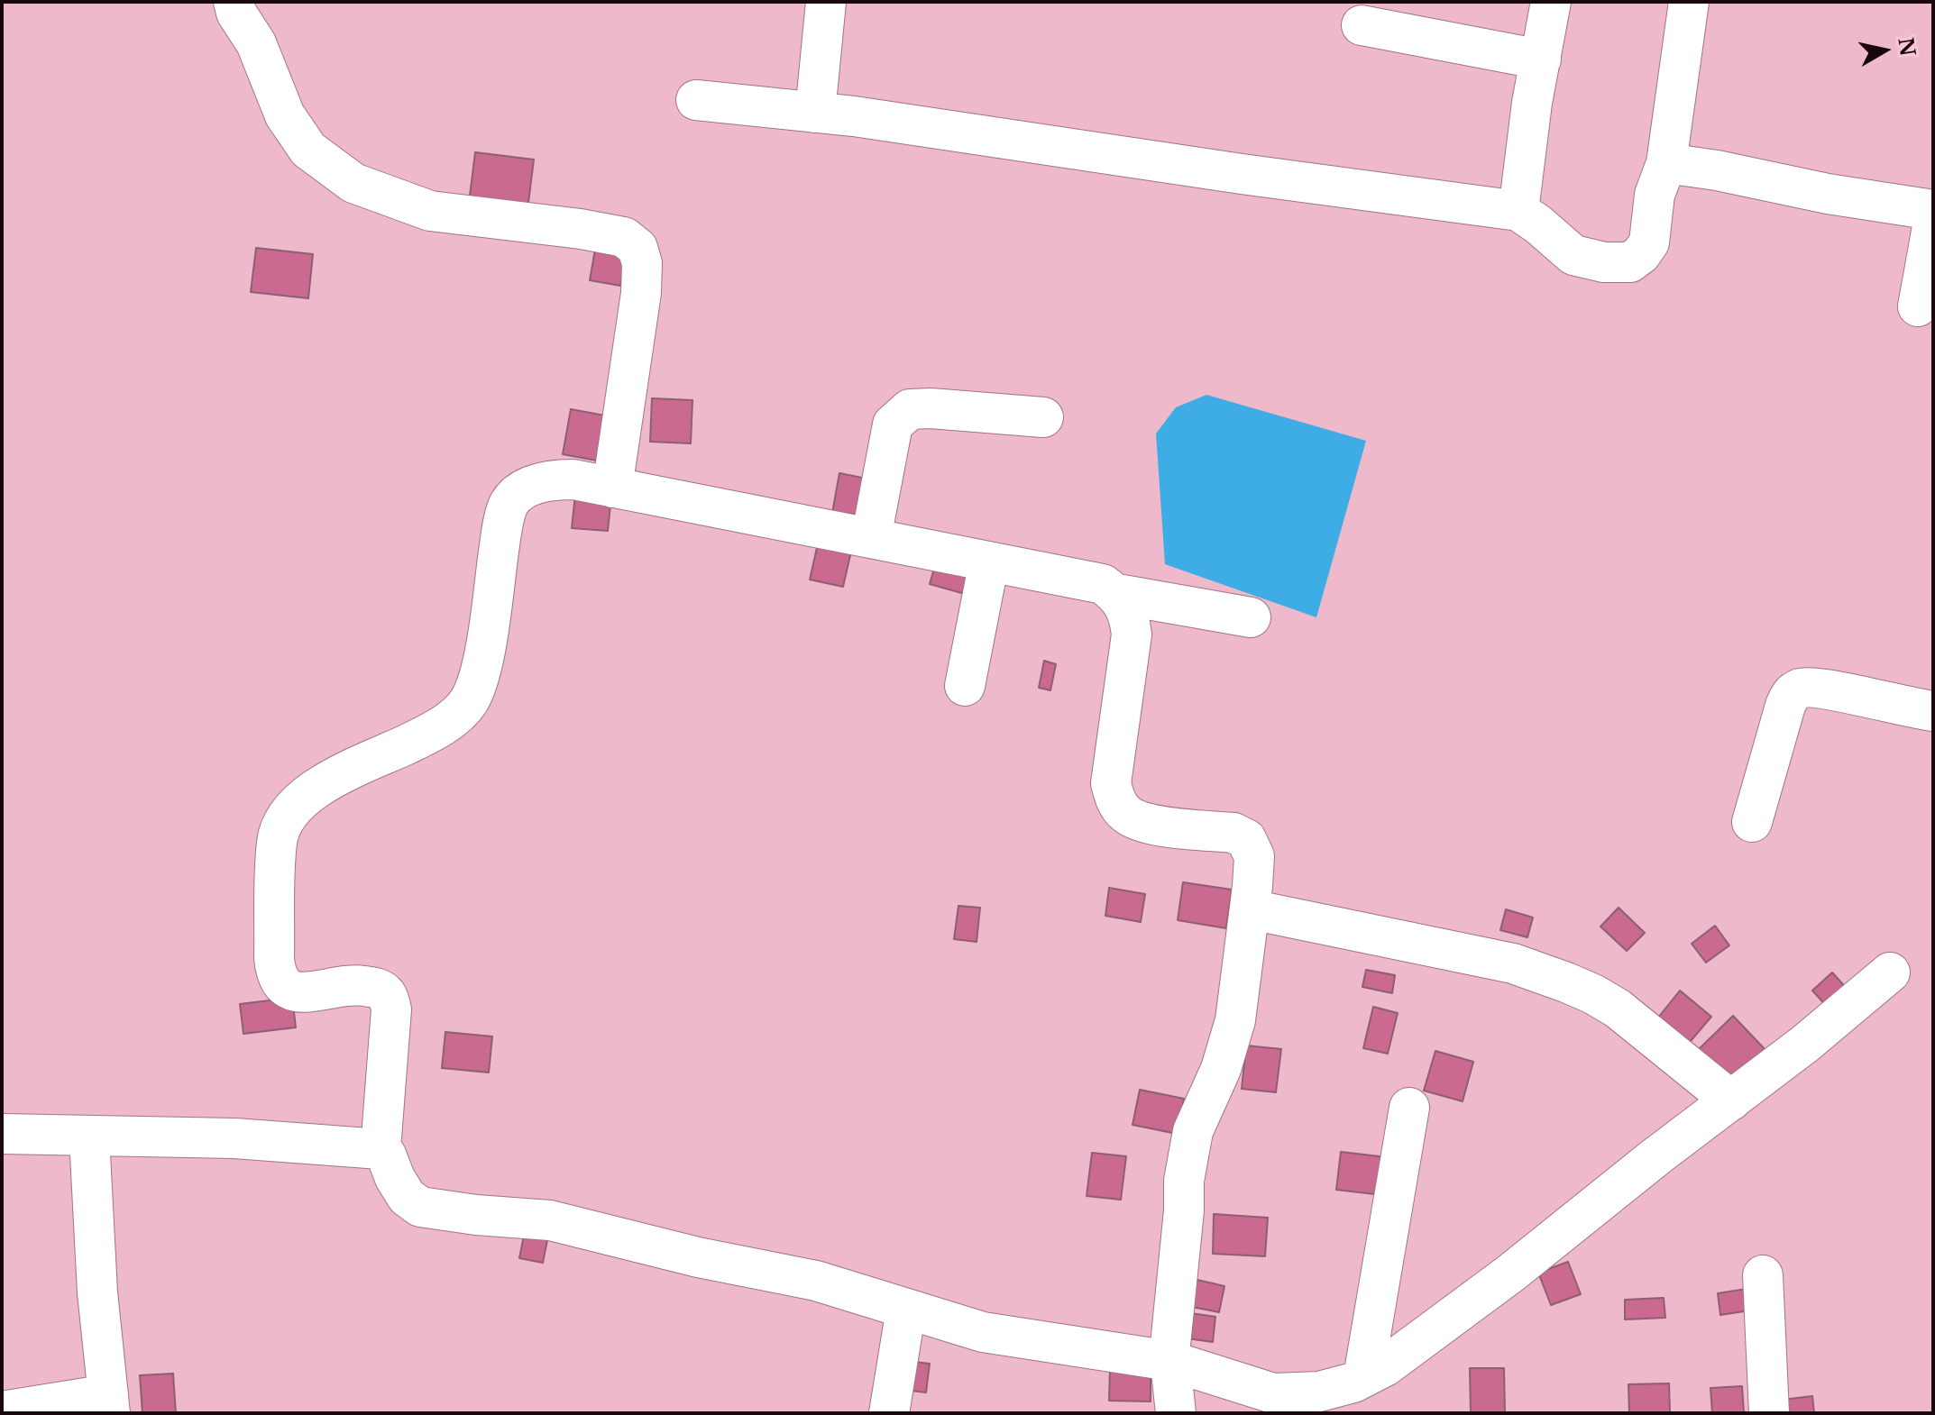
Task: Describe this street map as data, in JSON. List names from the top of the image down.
{
  "north": "right"
}
